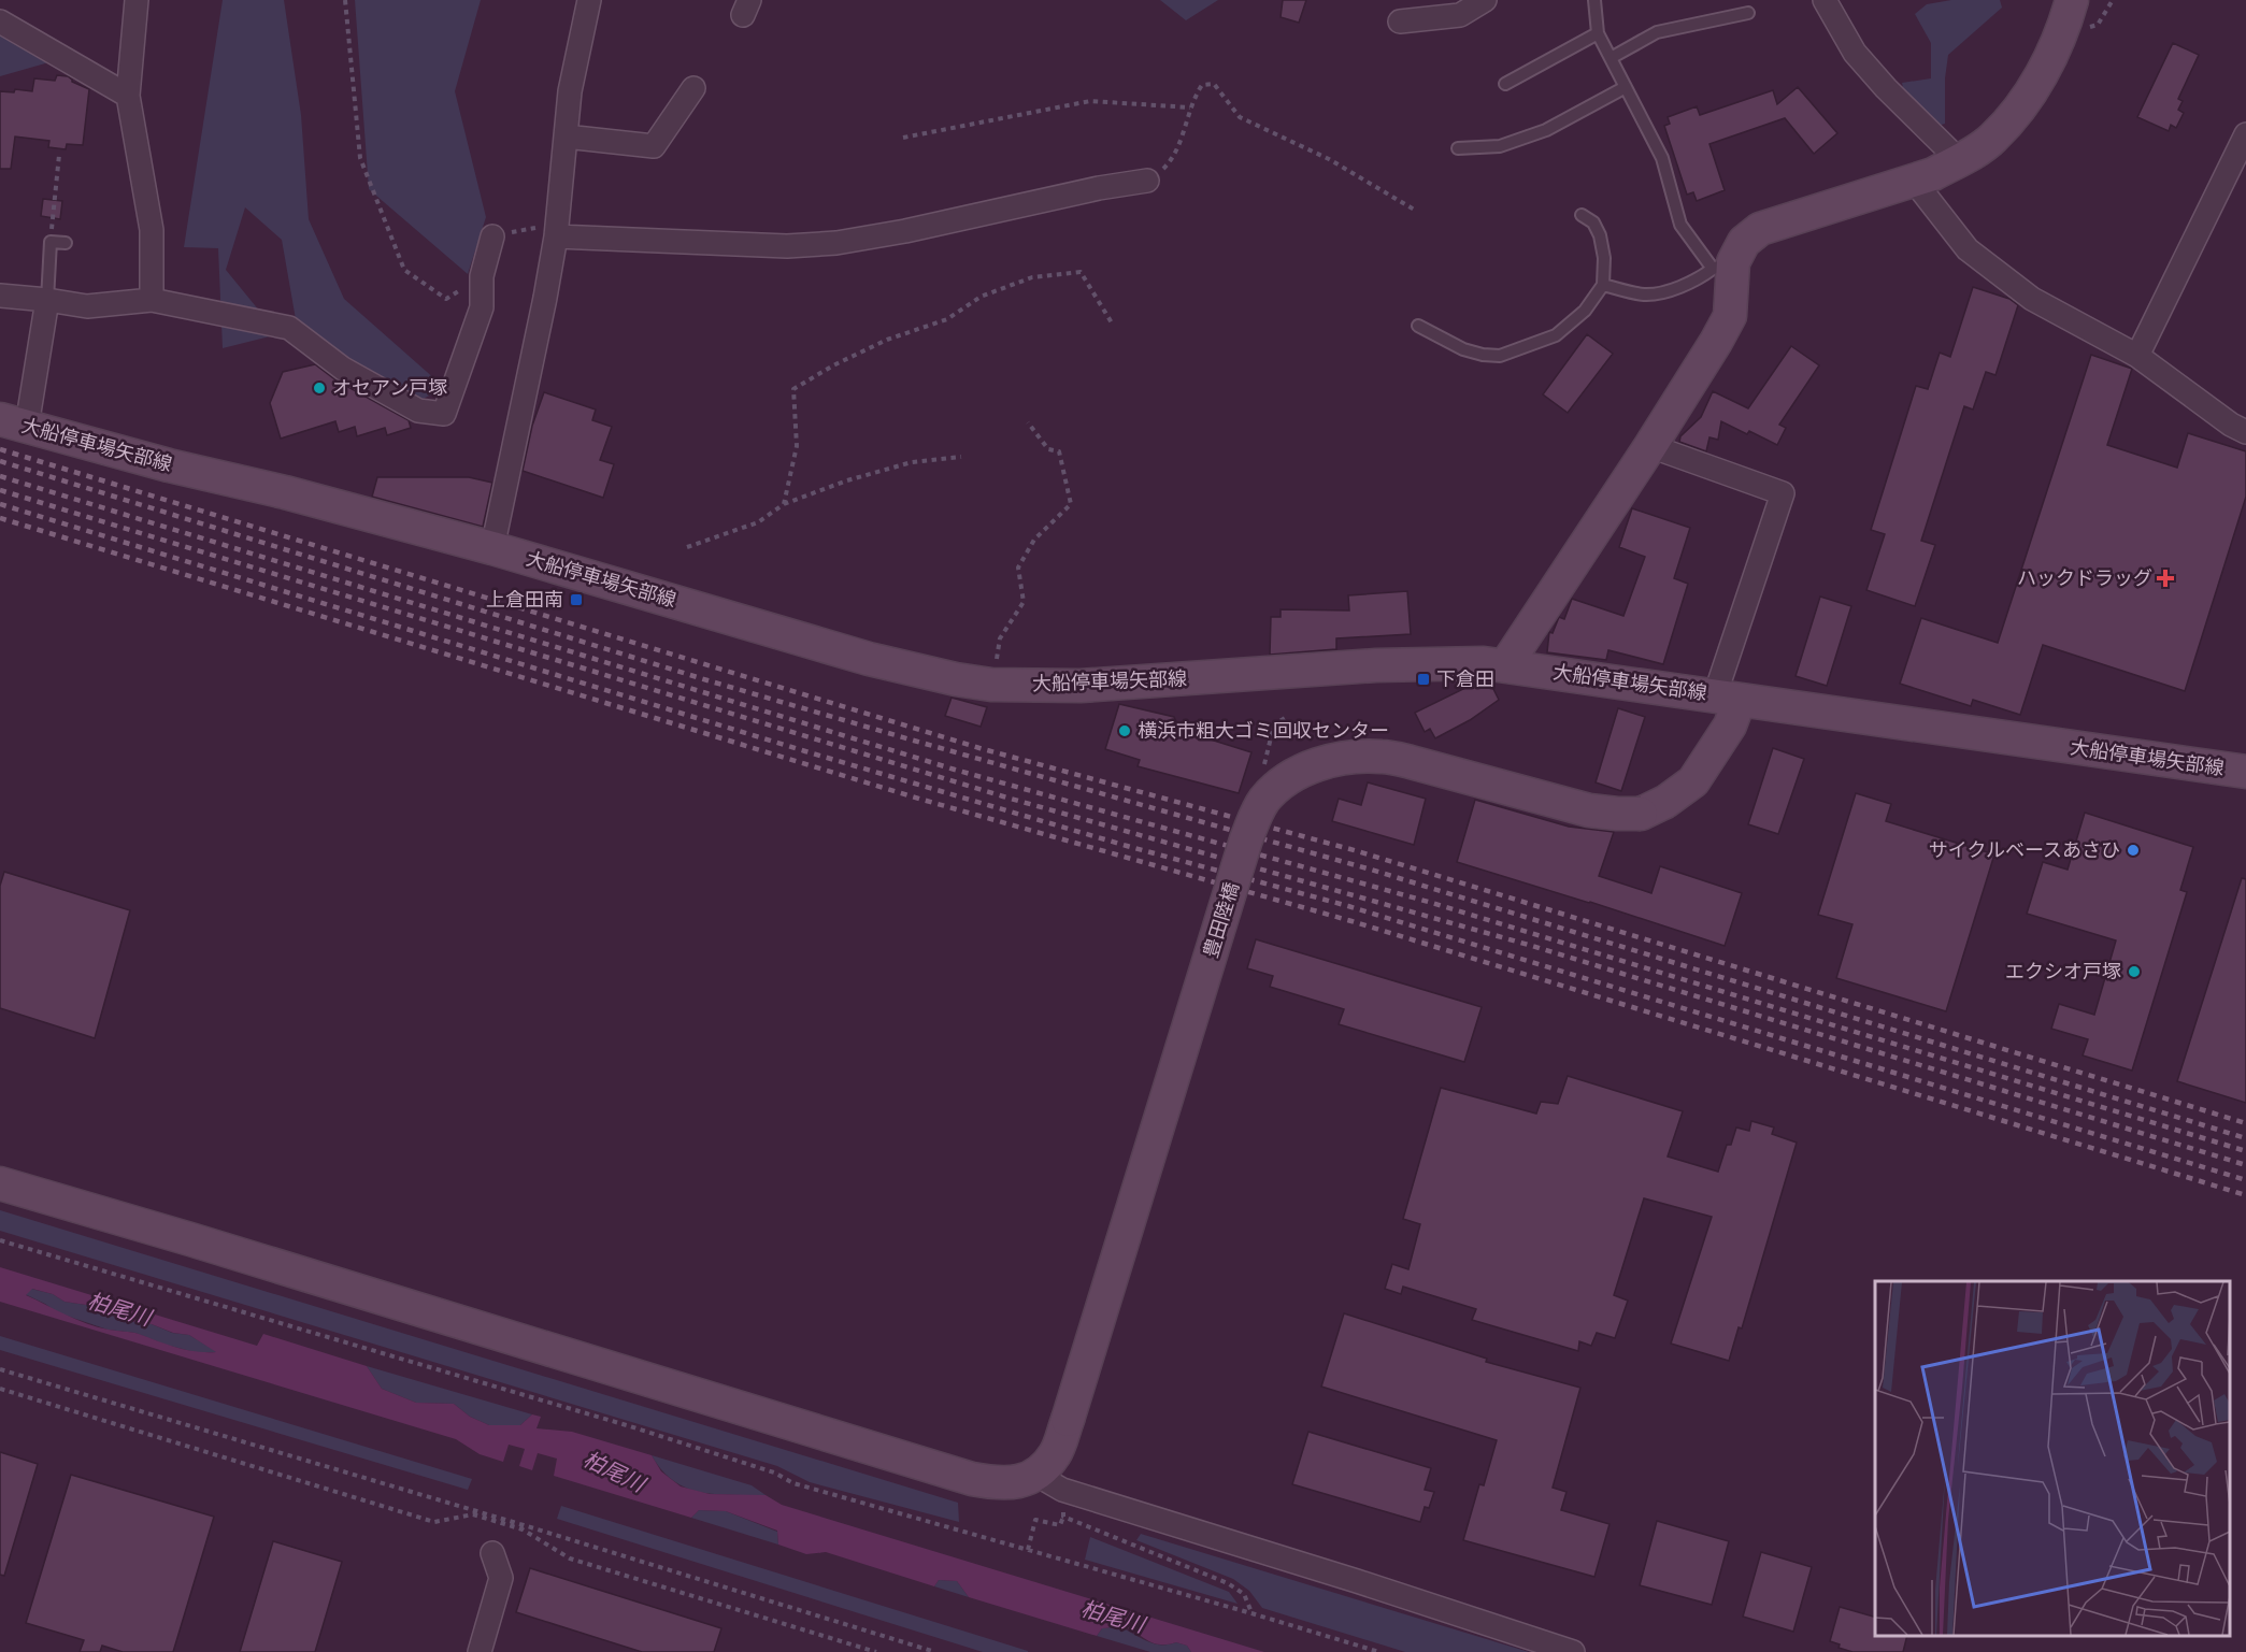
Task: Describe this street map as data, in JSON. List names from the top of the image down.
{
  "streets": {
    "street": ["大船停車場矢部線", "豊田陸橋"]
  },
  "crossings": [
    ["大船停車場矢部線", "豊田陸橋"]
  ],
  "water": ["柏尾川"],
  "places": {
    "other": [
      "オセアン戸塚",
      "横浜市粗大ゴミ回収センター",
      "サイクルベースあさひ",
      "エクシオ戸塚"
    ],
    "health": ["ハックドラッグ"],
    "transit": ["上倉田南", "下倉田"]
  }
}
